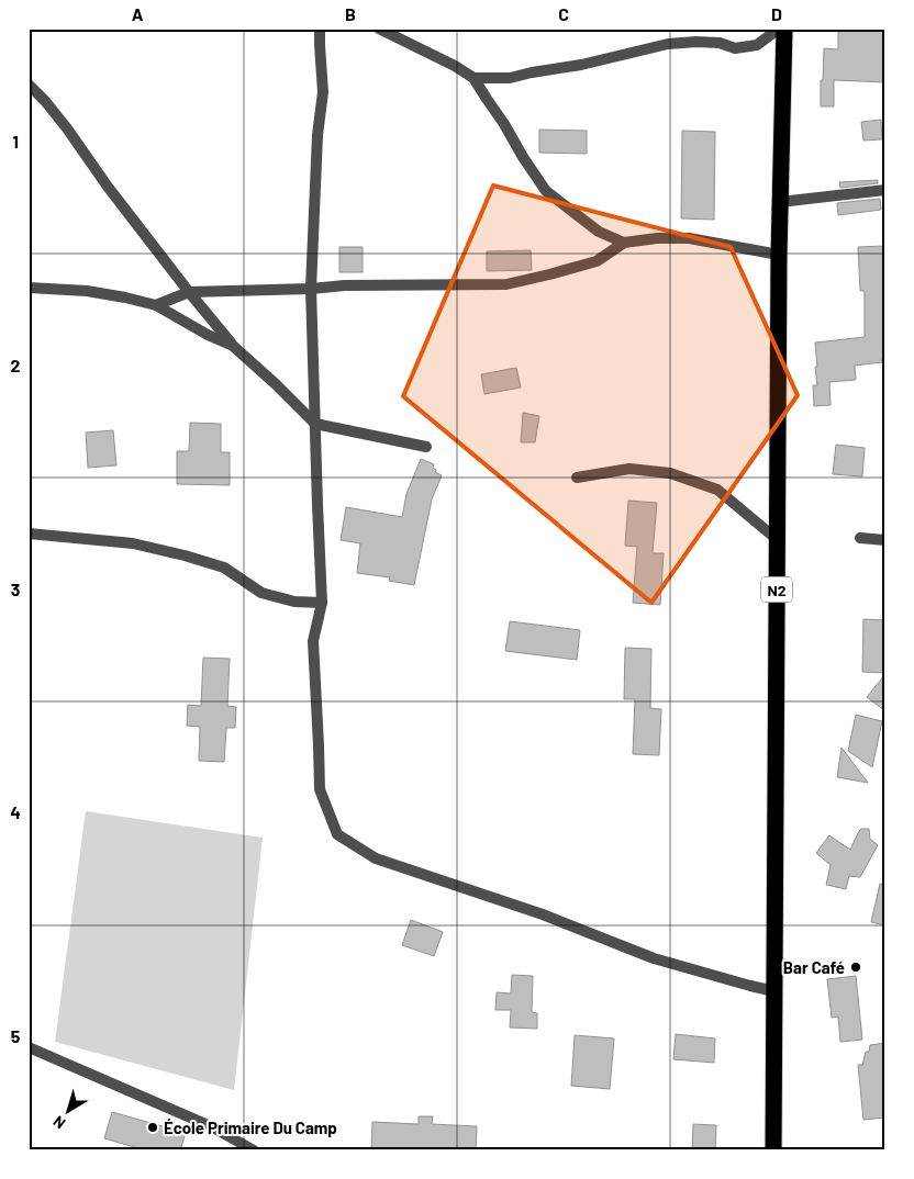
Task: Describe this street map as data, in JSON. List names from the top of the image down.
{
  "streets": {
    "highway": ["N2"]
  },
  "places": ["Bar Café", "École Primaire Du Camp"],
  "north": "bottom left",
  "grid": {
    "columns": [
      "A",
      "B",
      "C",
      "D"
    ],
    "rows": [
      "1",
      "2",
      "3",
      "4",
      "5"
    ]
  }
}
